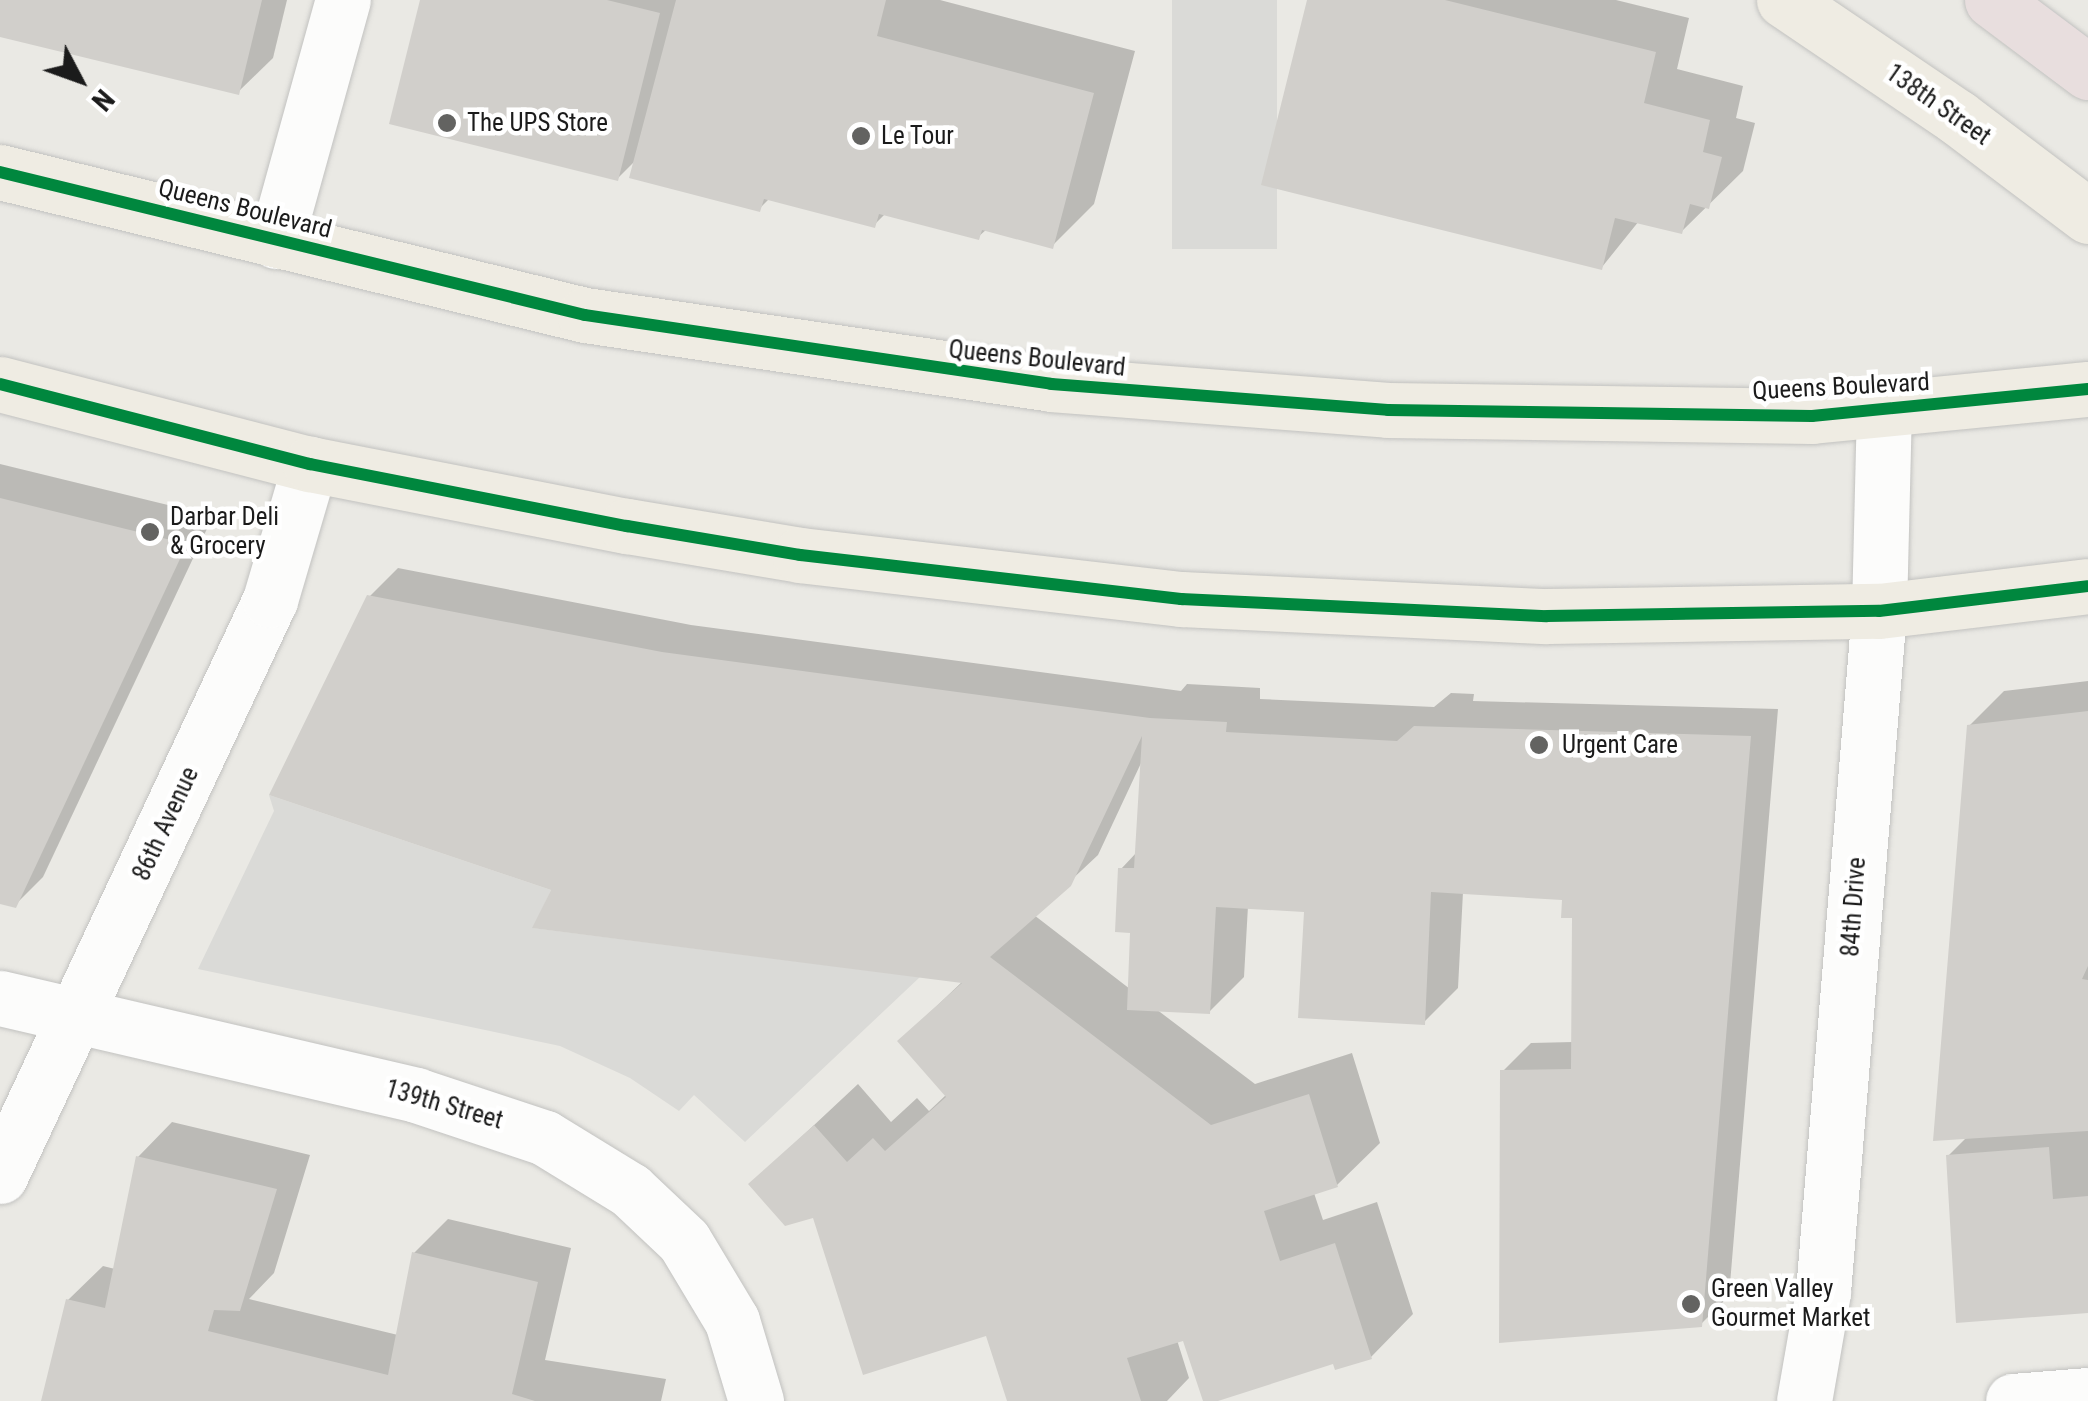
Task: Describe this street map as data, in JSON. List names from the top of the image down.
{
  "streets": {
    "main road": ["138th Street", "Queens Boulevard"],
    "street": ["86th Avenue", "84th Drive", "139th Street"]
  },
  "crossings": [
    ["Queens Boulevard", "84th Drive"],
    ["86th Avenue", "139th Street"]
  ],
  "places": [
    "The UPS Store",
    "Le Tour",
    "Darbar Deli & Grocery",
    "Urgent Care",
    "Green Valley Gourmet Market"
  ],
  "north": "bottom right"
}
